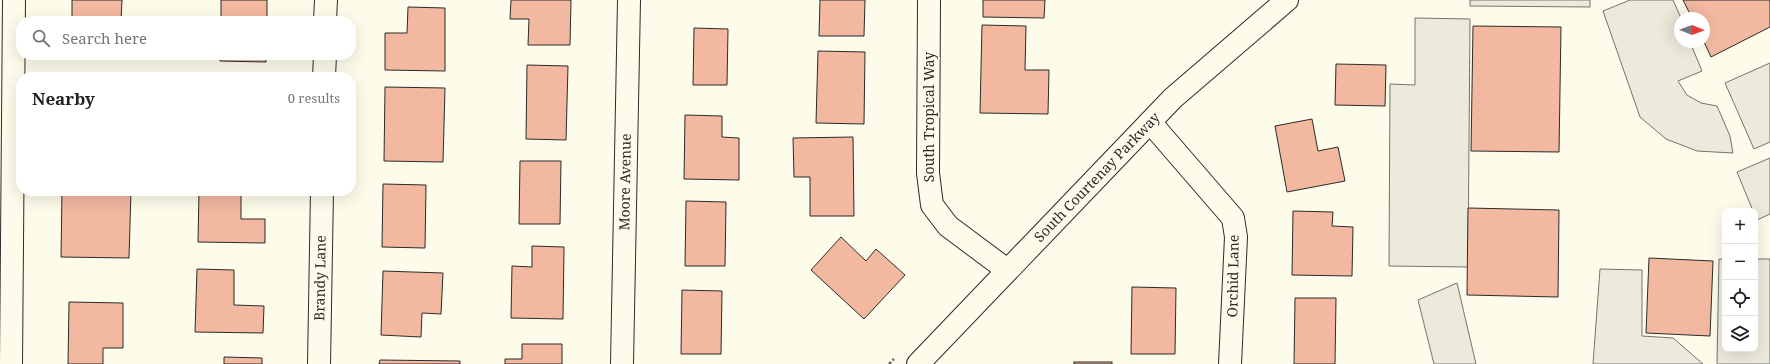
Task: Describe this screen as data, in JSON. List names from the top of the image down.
{
  "streets": {
    "street": [
      "South Tropical Way",
      "South Courtenay Parkway",
      "Moore Avenue",
      "Orchid Lane",
      "Brandy Lane"
    ]
  },
  "crossings": [
    ["South Tropical Way", "South Courtenay Parkway"],
    ["South Courtenay Parkway", "Orchid Lane"]
  ],
  "north": "right",
  "page": {
    "search": "Search here",
    "heading": ["Nearby", "0 results"],
    "map_buttons": ["+", "−"]
  }
}
